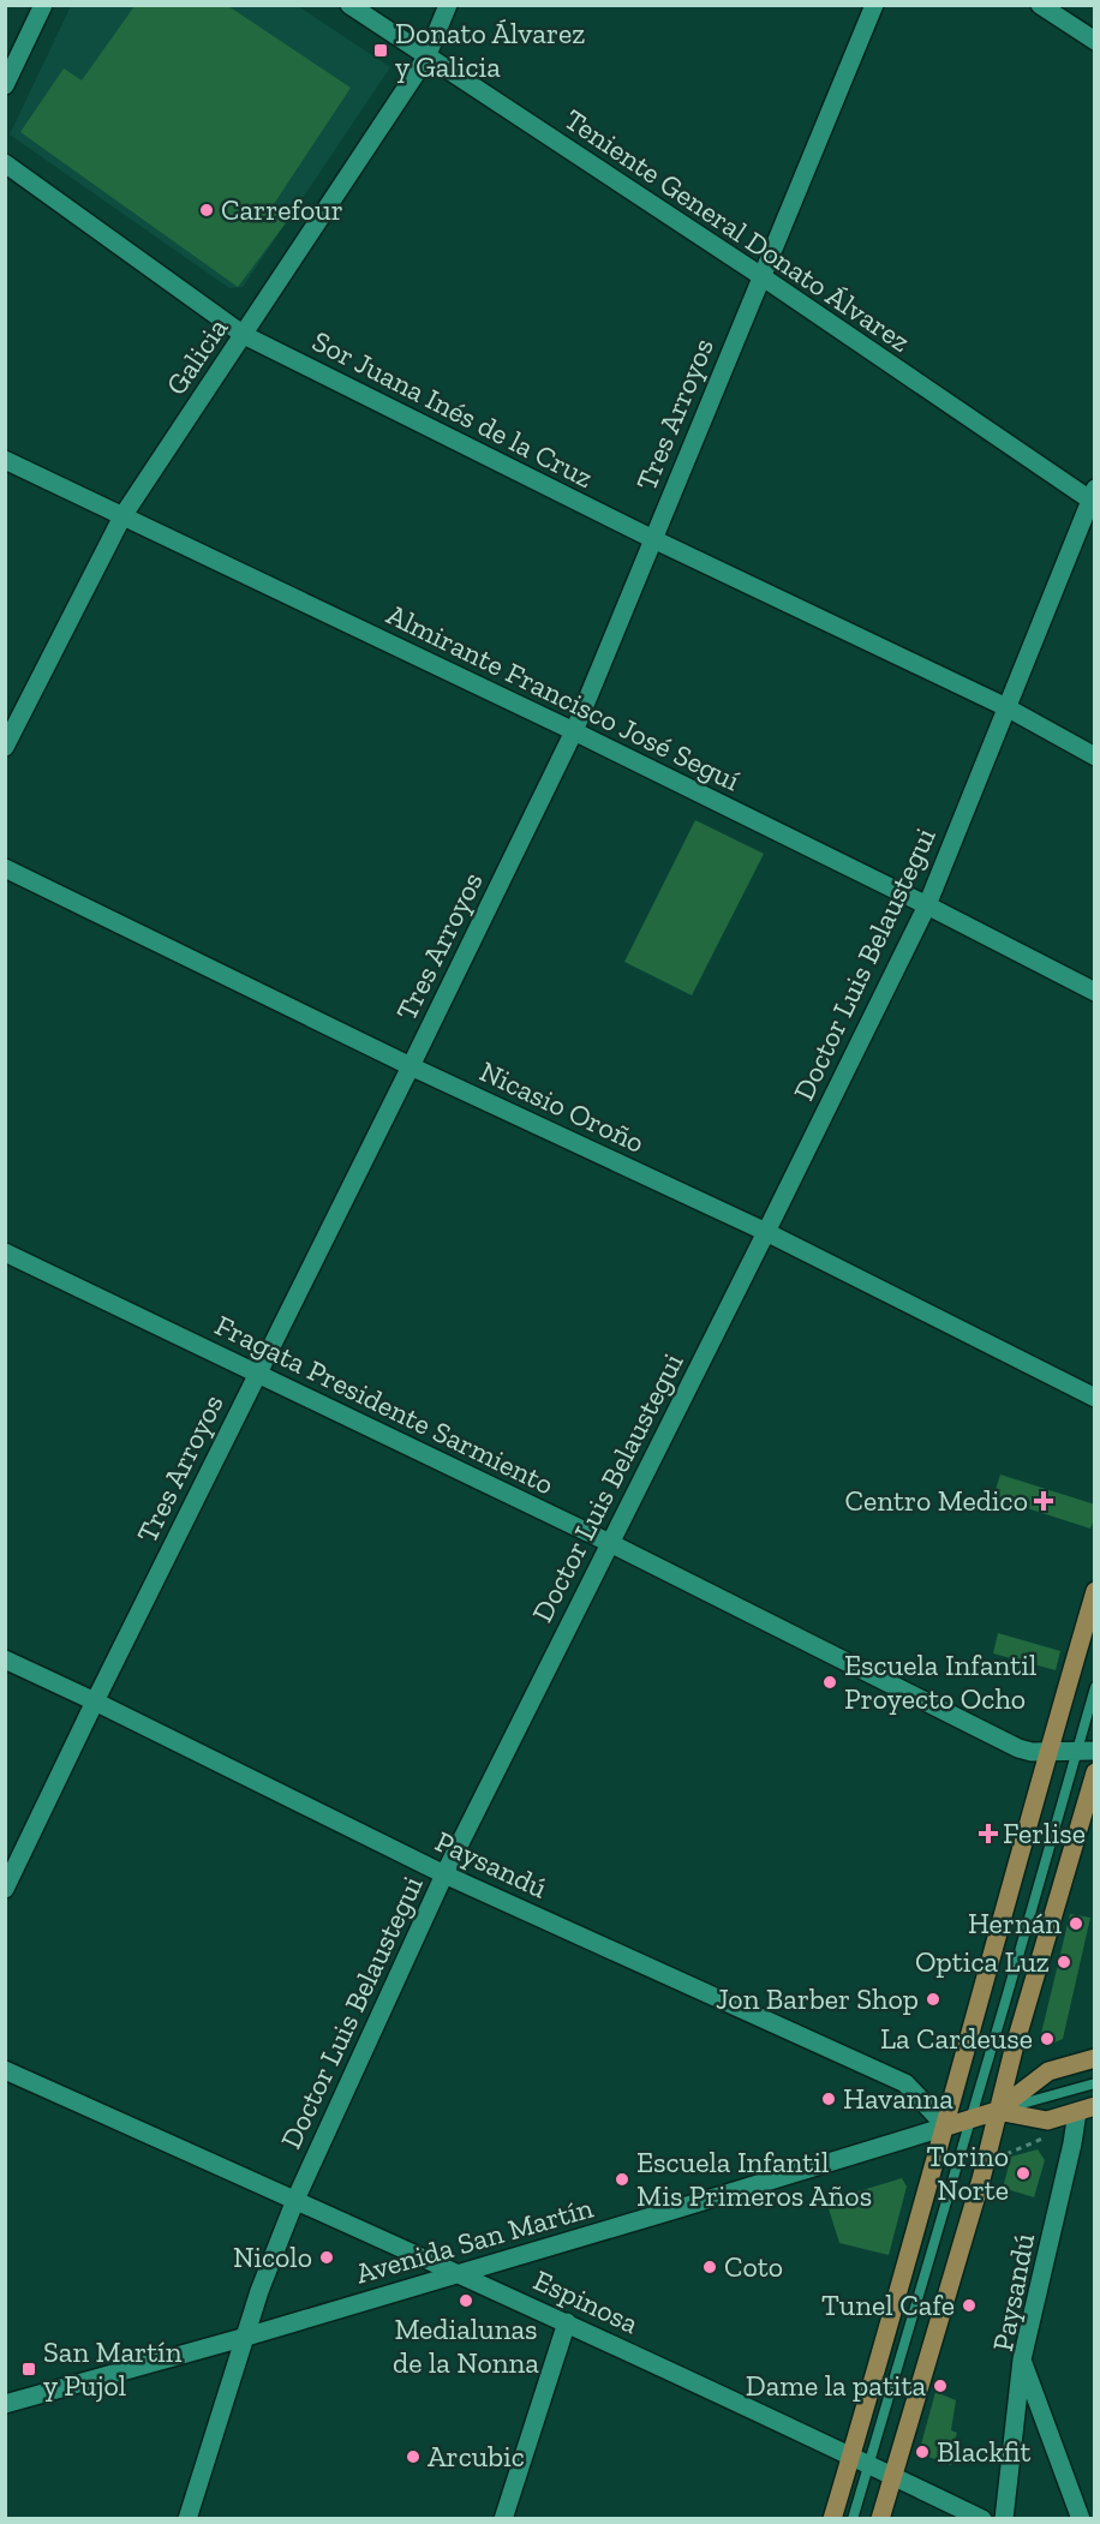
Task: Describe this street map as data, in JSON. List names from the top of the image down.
{
  "streets": {
    "main road": ["Avenida San Martín"],
    "street": [
      "Teniente General Donato Álvarez",
      "Galicia",
      "Sor Juana Inés de la Cruz",
      "Tres Arroyos",
      "Almirante Francisco José Seguí",
      "Doctor Luis Belaustegui",
      "Nicasio Oroño",
      "Fragata Presidente Sarmiento",
      "Paysandú",
      "Espinosa"
    ]
  },
  "crossings": [
    ["Teniente General Donato Álvarez", "Galicia"],
    ["Teniente General Donato Álvarez", "Tres Arroyos"],
    ["Teniente General Donato Álvarez", "Doctor Luis Belaustegui"],
    ["Galicia", "Sor Juana Inés de la Cruz"],
    ["Galicia", "Almirante Francisco José Seguí"],
    ["Sor Juana Inés de la Cruz", "Tres Arroyos"],
    ["Sor Juana Inés de la Cruz", "Doctor Luis Belaustegui"],
    ["Tres Arroyos", "Almirante Francisco José Seguí"],
    ["Tres Arroyos", "Nicasio Oroño"],
    ["Tres Arroyos", "Fragata Presidente Sarmiento"],
    ["Tres Arroyos", "Paysandú"],
    ["Almirante Francisco José Seguí", "Doctor Luis Belaustegui"],
    ["Doctor Luis Belaustegui", "Nicasio Oroño"],
    ["Doctor Luis Belaustegui", "Fragata Presidente Sarmiento"],
    ["Doctor Luis Belaustegui", "Paysandú"],
    ["Doctor Luis Belaustegui", "Avenida San Martín"],
    ["Doctor Luis Belaustegui", "Espinosa"],
    ["Paysandú", "Avenida San Martín"],
    ["Avenida San Martín", "Espinosa"]
  ],
  "places": {
    "transit": ["Donato Álvarez y Galicia", "San Martín y Pujol"],
    "other": [
      "Carrefour",
      "Escuela Infantil Proyecto Ocho",
      "Hernán",
      "Optica Luz",
      "Jon Barber Shop",
      "La Cardeuse",
      "Havanna",
      "Torino Norte",
      "Escuela Infantil Mis Primeros Años",
      "Nicolo",
      "Coto",
      "Medialunas de la Nonna",
      "Tunel Cafe",
      "Dame la patita",
      "Blackfit",
      "Arcubic"
    ],
    "health": ["Centro Medico", "Ferlise"]
  }
}
